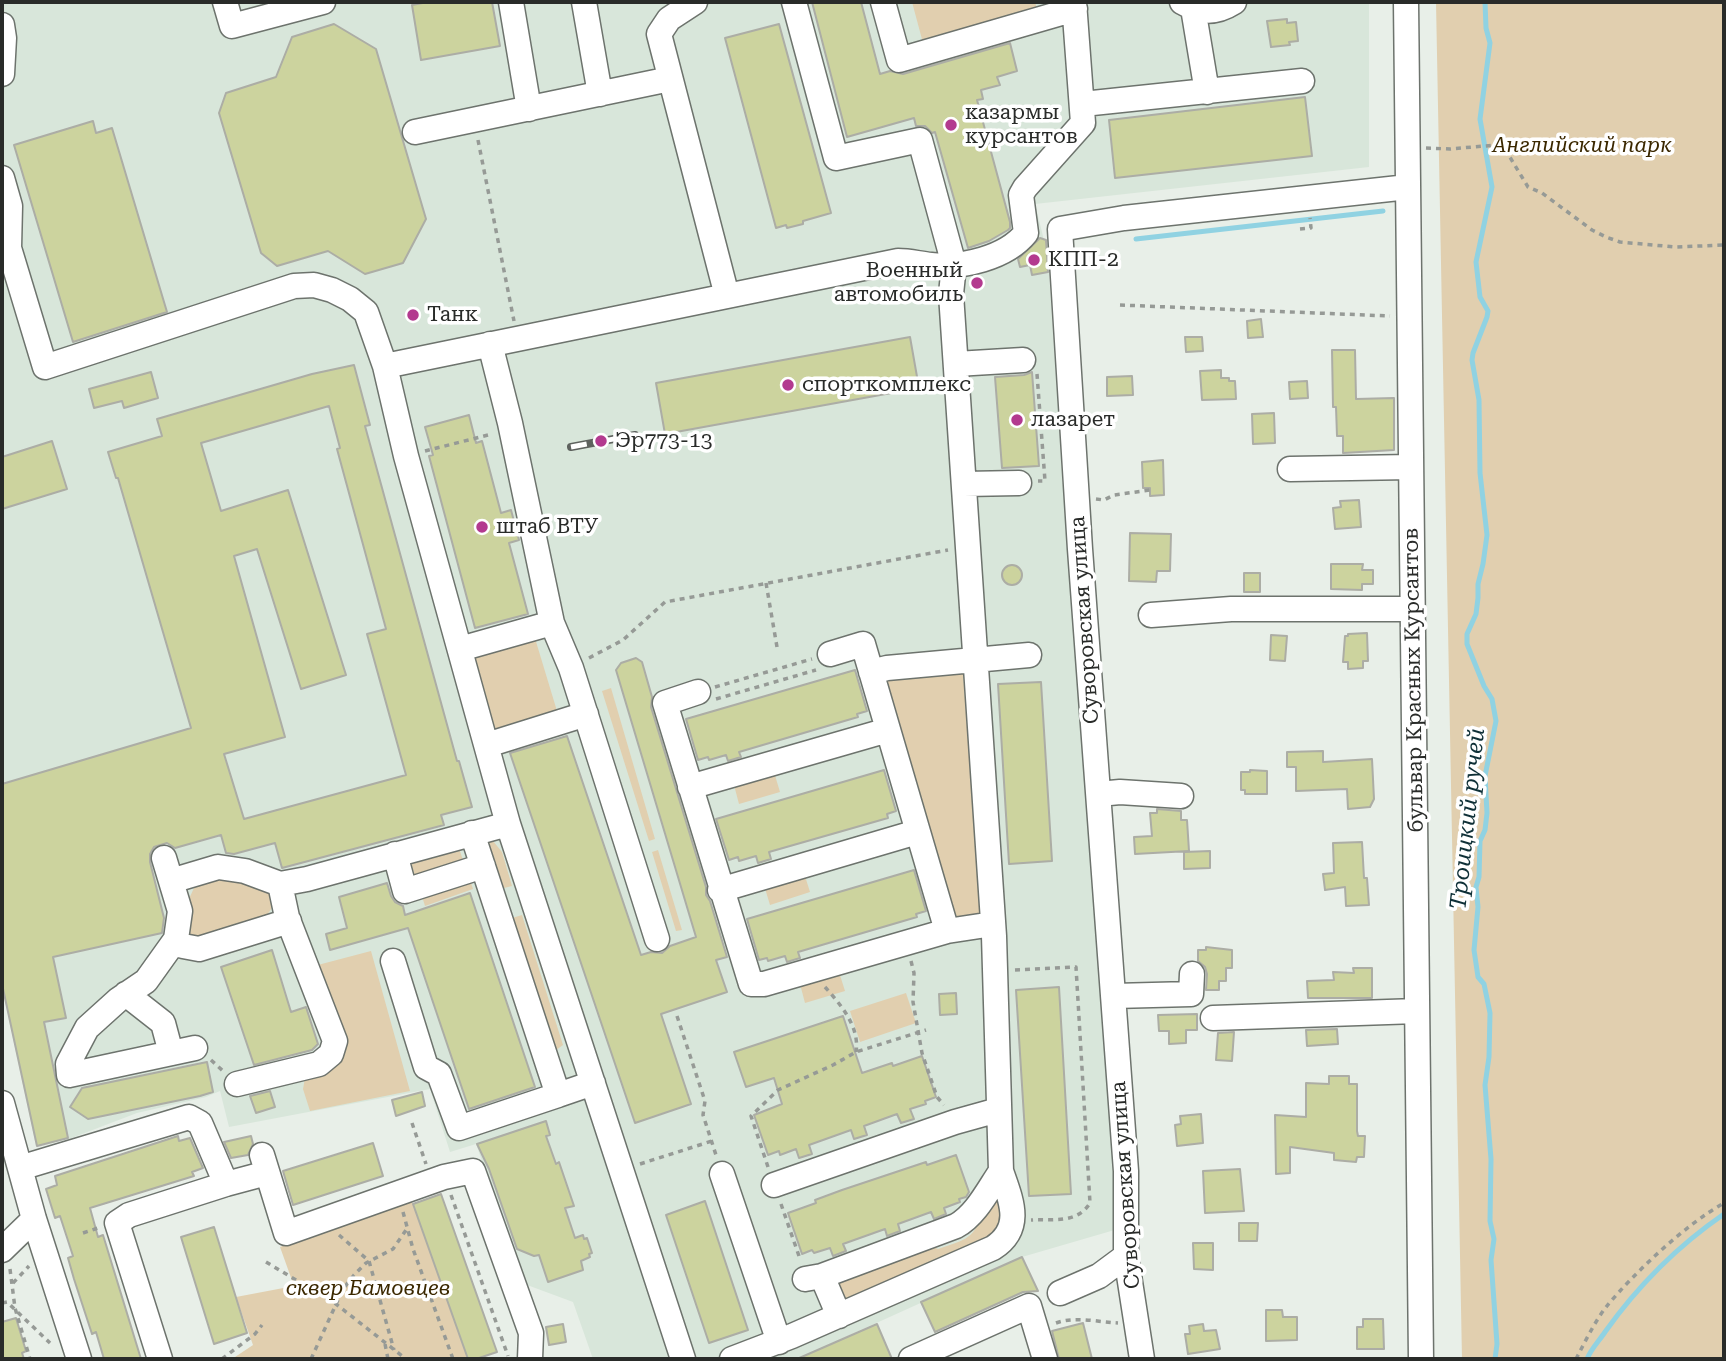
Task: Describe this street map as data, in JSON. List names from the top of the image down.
{
  "streets": {
    "street": ["Суворовская улица", "бульвар Красных Курсантов"]
  },
  "crossings": [
    ["Суворовская улица", "бульвар Красных Курсантов"]
  ],
  "water": ["Троицкий ручей"],
  "parks": ["Английский парк", "сквер Бамовцев"],
  "places": [
    "казармы курсантов",
    "КПП-2",
    "Военный автомобиль",
    "Танк",
    "спорткомплекс",
    "лазарет",
    "Эр773-13",
    "штаб ВТУ"
  ]
}
